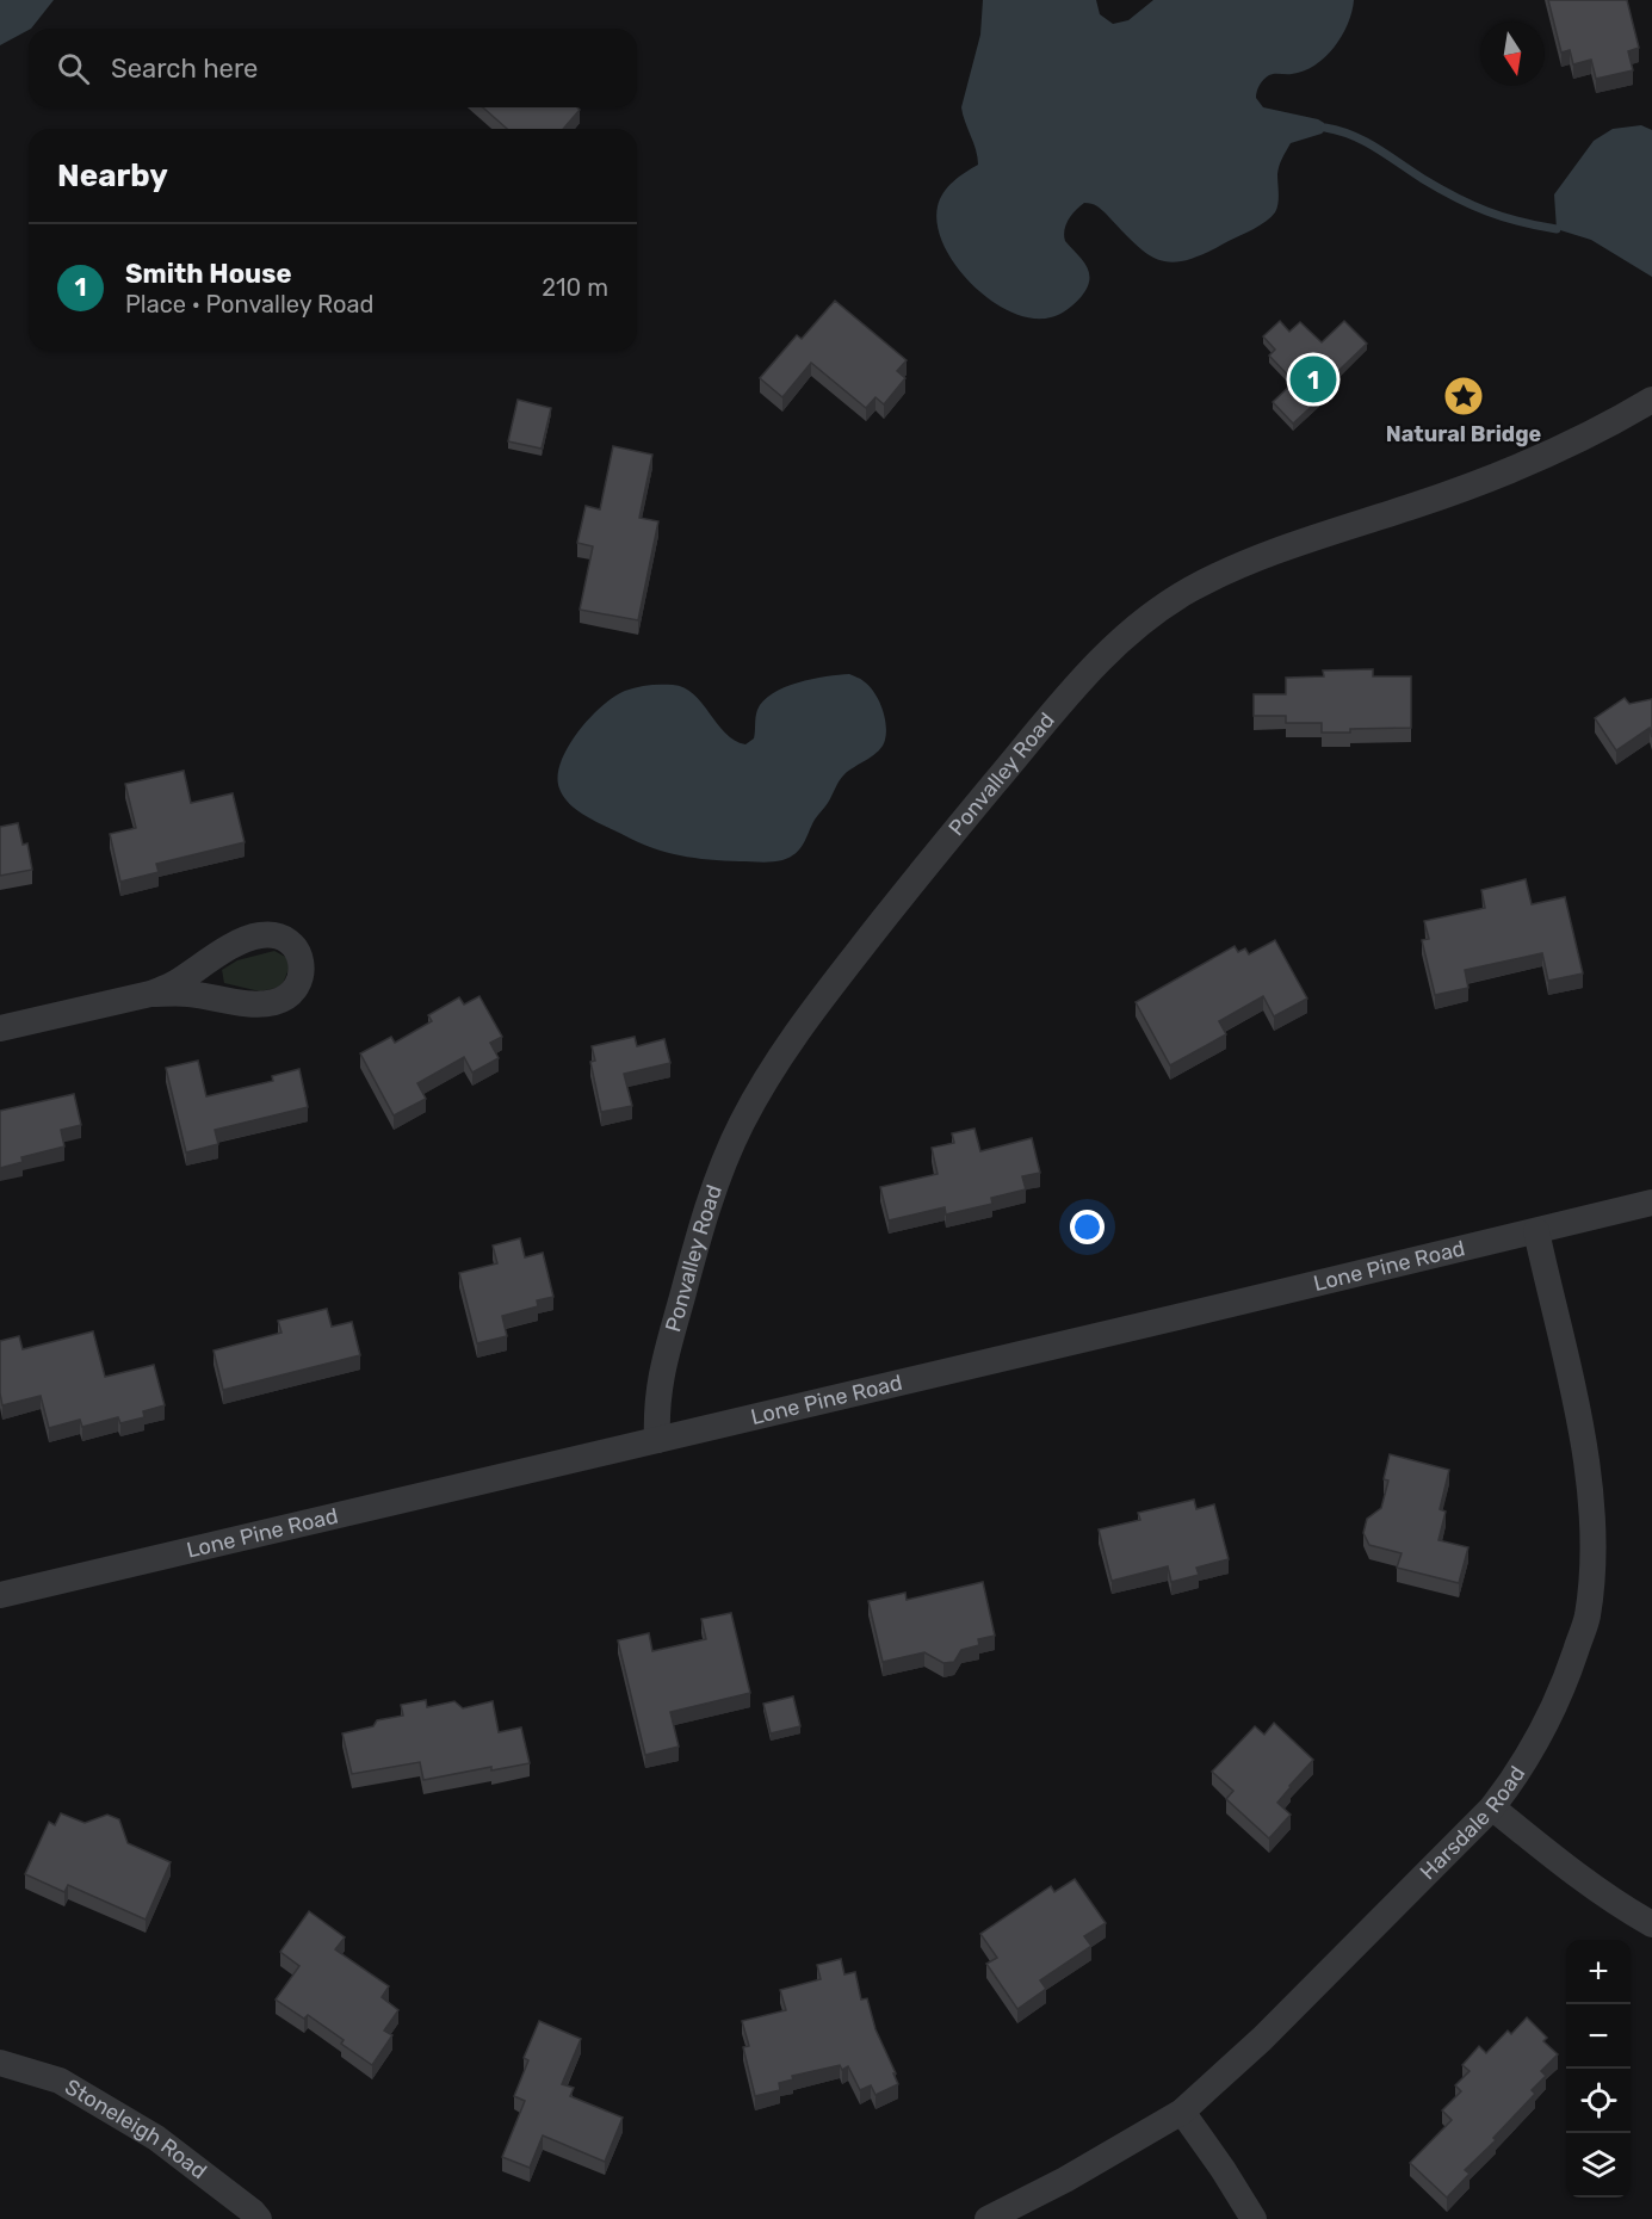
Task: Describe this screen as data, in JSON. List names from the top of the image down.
{
  "streets": {
    "street": [
      "Ponvalley Road",
      "Lone Pine Road",
      "Harsdale Road",
      "Stoneleigh Road"
    ]
  },
  "crossings": [
    ["Ponvalley Road", "Lone Pine Road"],
    ["Lone Pine Road", "Harsdale Road"]
  ],
  "places": {
    "place": ["Natural Bridge"]
  },
  "north": "bottom",
  "page": {
    "search": "Search here",
    "heading": "Nearby",
    "list": [
      {
        "mark": "1",
        "name": "Smith House",
        "note": "Place · Ponvalley Road",
        "value": "210 m"
      }
    ],
    "pins": "1",
    "map_buttons": ["+", "−"]
  }
}
